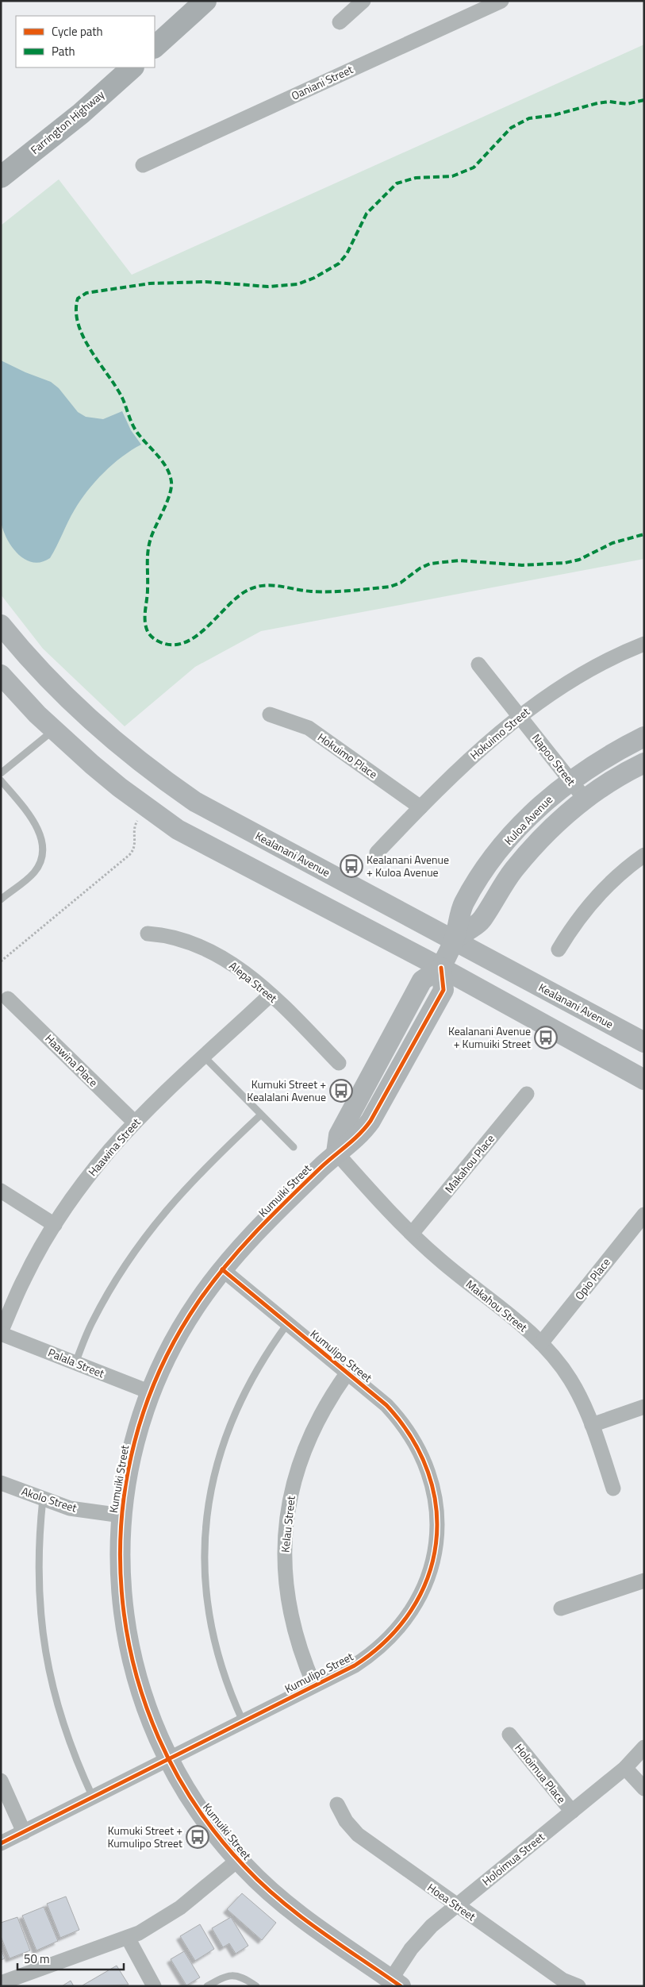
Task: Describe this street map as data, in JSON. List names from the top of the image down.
{
  "streets": {
    "main road": ["Farrington Highway"],
    "street": [
      "Oaniani Street",
      "Hokuimo Street",
      "Hokuimo Place",
      "Napoo Street",
      "Kuloa Avenue",
      "Kealanani Avenue",
      "Alepa Street",
      "Haawina Place",
      "Haawina Street",
      "Makahou Place",
      "Kumuiki Street",
      "Opio Place",
      "Makahou Street",
      "Kumulipo Street",
      "Palala Street",
      "Akolo Street",
      "Kelau Street",
      "Holoimua Place",
      "Holoimua Street",
      "Hoea Street"
    ]
  },
  "crossings": [
    ["Hokuimo Street", "Hokuimo Place"],
    ["Hokuimo Street", "Napoo Street"],
    ["Napoo Street", "Kuloa Avenue"],
    ["Kuloa Avenue", "Kealanani Avenue"],
    ["Kuloa Avenue", "Kumuiki Street"],
    ["Alepa Street", "Haawina Street"],
    ["Haawina Place", "Haawina Street"],
    ["Haawina Street", "Palala Street"],
    ["Makahou Place", "Makahou Street"],
    ["Kumuiki Street", "Makahou Street"],
    ["Kumuiki Street", "Kumulipo Street"],
    ["Kumuiki Street", "Palala Street"],
    ["Kumuiki Street", "Akolo Street"],
    ["Kumuiki Street", "Holoimua Street"],
    ["Opio Place", "Makahou Street"],
    ["Kumulipo Street", "Kelau Street"],
    ["Holoimua Place", "Holoimua Street"],
    ["Holoimua Street", "Hoea Street"]
  ],
  "places": {
    "bus stop": [
      "Kealanani Avenue + Kuloa Avenue",
      "Kealanani Avenue + Kumuiki Street",
      "Kumuki Street + Kealalani Avenue",
      "Kumuki Street + Kumulipo Street"
    ]
  },
  "legend": ["Cycle path", "Path"],
  "scale_bar": "50 m"
}
